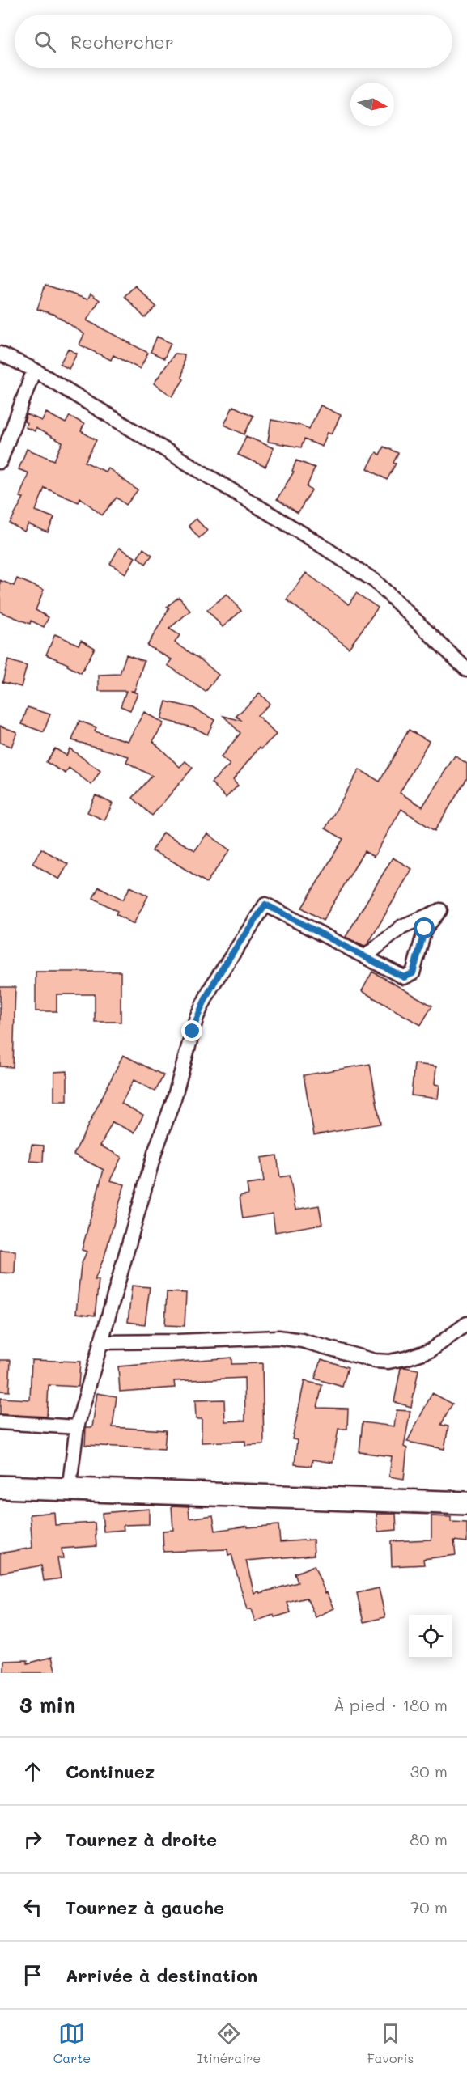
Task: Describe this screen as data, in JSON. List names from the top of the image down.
{
  "north": "right",
  "page": {
    "search": "Rechercher",
    "heading": ["3 min", "À pied · 180 m"],
    "list": [
      ["Continuez", "30 m"],
      ["Tournez à droite", "80 m"],
      ["Tournez à gauche", "70 m"],
      "Arrivée à destination"
    ],
    "nav": ["Carte", "Itinéraire", "Favoris"]
  }
}
